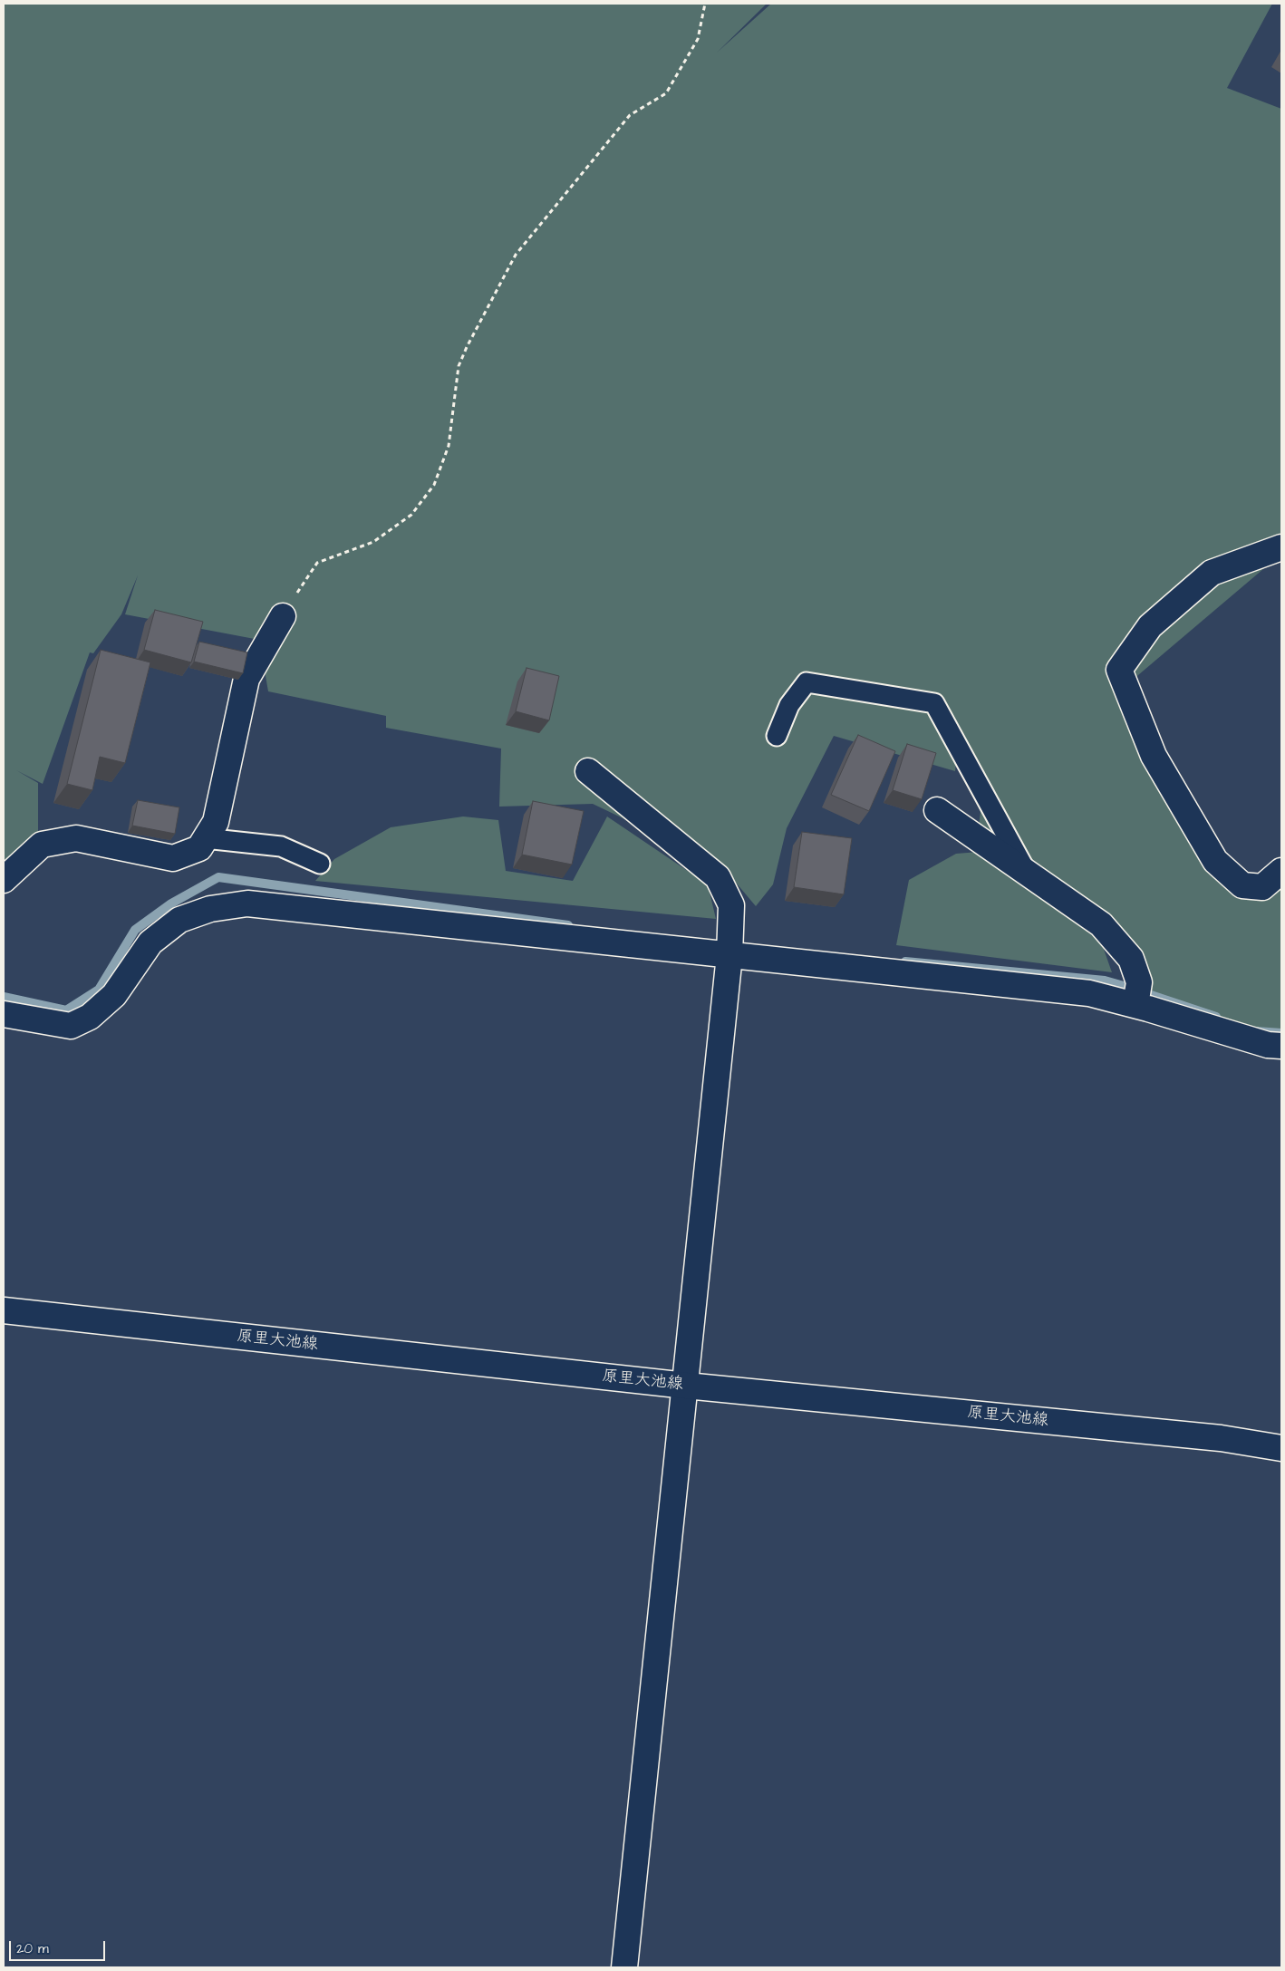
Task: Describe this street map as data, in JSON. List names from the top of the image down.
{
  "streets": {
    "street": ["原里大池線"]
  },
  "scale_bar": "20 m"
}
